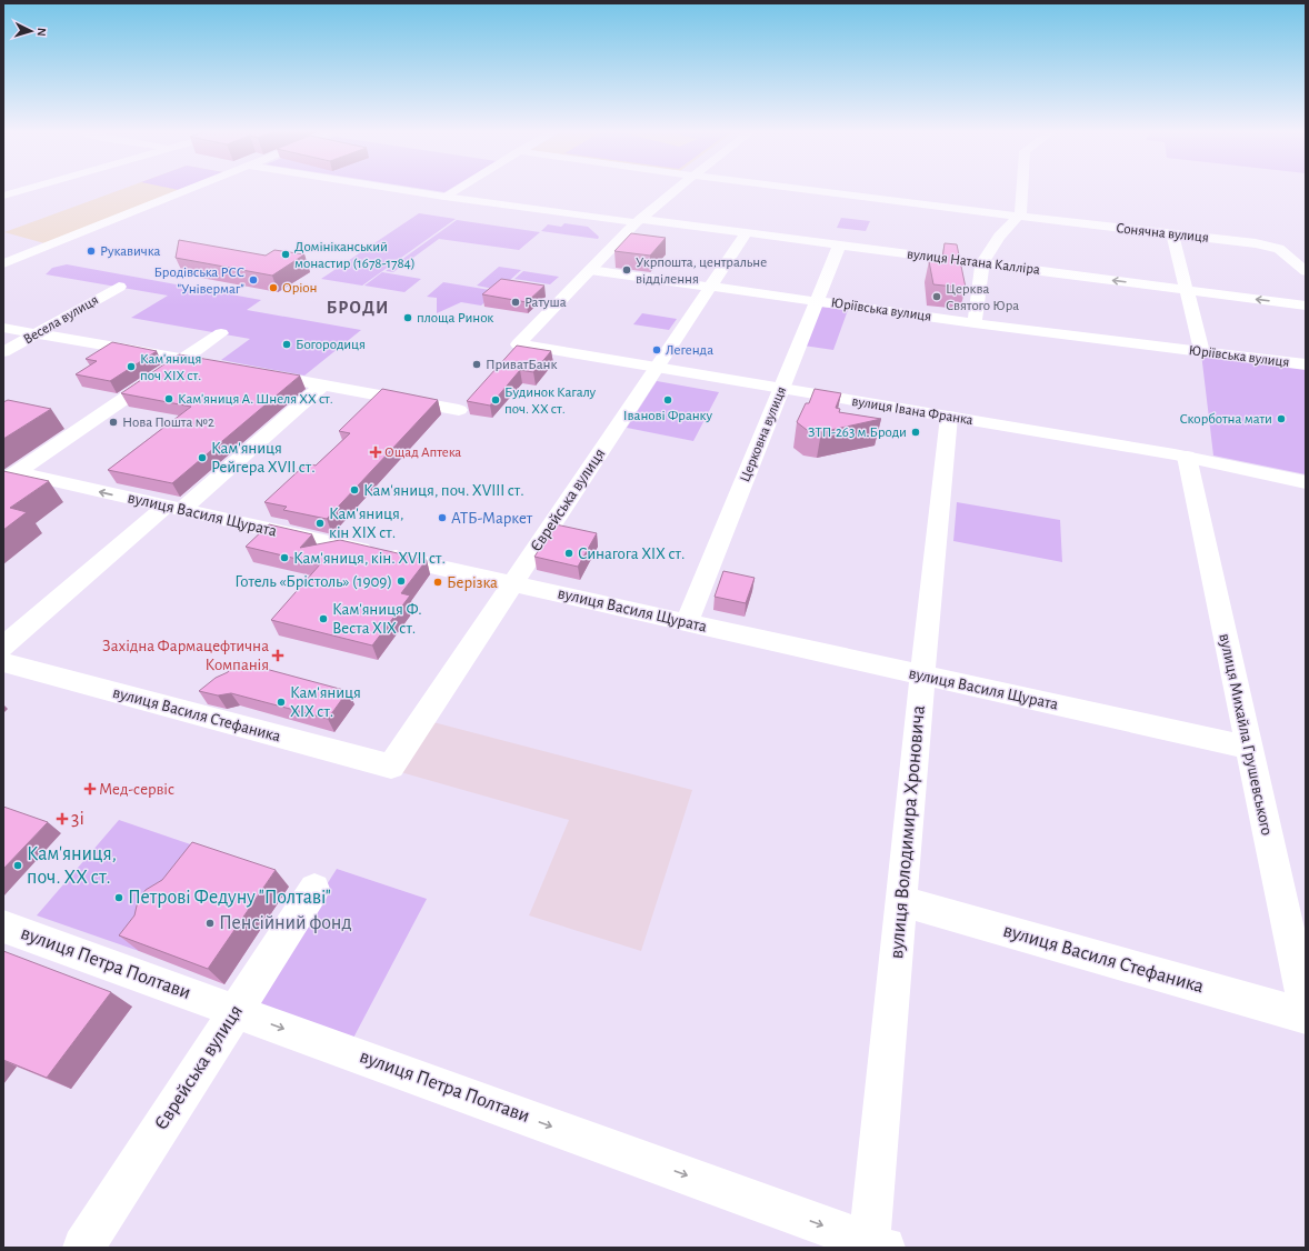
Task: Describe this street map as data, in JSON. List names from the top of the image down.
{
  "streets": {
    "street": [
      "Сонячна вулиця",
      "вулиця Натана Калліра",
      "Юріївська вулиця",
      "Весела вулиця",
      "вулиця Івана Франка",
      "Церковна вулиця",
      "Єврейська вулиця",
      "вулиця Василя Щурата",
      "вулиця Василя Стефаника",
      "вулиця Михайла Грушевського",
      "вулиця Володимира Хроновича",
      "вулиця Петра Полтави"
    ]
  },
  "crossings": [
    ["вулиця Натана Калліра", "Церковна вулиця"],
    ["вулиця Натана Калліра", "Єврейська вулиця"],
    ["Юріївська вулиця", "вулиця Івана Франка"],
    ["Юріївська вулиця", "Церковна вулиця"],
    ["Юріївська вулиця", "Єврейська вулиця"],
    ["вулиця Івана Франка", "Церковна вулиця"],
    ["вулиця Івана Франка", "Єврейська вулиця"],
    ["вулиця Івана Франка", "вулиця Михайла Грушевського"],
    ["вулиця Івана Франка", "вулиця Володимира Хроновича"],
    ["Церковна вулиця", "вулиця Василя Щурата"],
    ["Єврейська вулиця", "вулиця Василя Щурата"],
    ["Єврейська вулиця", "вулиця Василя Стефаника"],
    ["Єврейська вулиця", "вулиця Петра Полтави"],
    ["вулиця Василя Щурата", "вулиця Михайла Грушевського"],
    ["вулиця Василя Щурата", "вулиця Володимира Хроновича"],
    ["вулиця Василя Стефаника", "вулиця Володимира Хроновича"],
    ["вулиця Володимира Хроновича", "вулиця Петра Полтави"]
  ],
  "one_way": ["вулиця Натана Калліра", "вулиця Петра Полтави"],
  "districts": ["БРОДИ"],
  "places": {
    "other": [
      "Рукавичка",
      "Домініканський монастир (1678-1784)",
      "Укрпошта, центральне відділення",
      "Бродівська РСС \"Універмаг\"",
      "Оріон",
      "Церква Святого Юра",
      "Ратуша",
      "площа Ринок",
      "Богородиця",
      "Легенда",
      "ПриватБанк",
      "Кам'яниця поч XIX ст.",
      "Кам'яниця А. Шнеля XX cт.",
      "Будинок Кагалу поч. XX ст.",
      "Іванові Франку",
      "Cкорботна мати",
      "Нова Пошта №2",
      "ЗТП-263 м.Броди",
      "Кам'яниця Рейгера XVII ст.",
      "Кам'яниця, поч. XVIII ст.",
      "АТБ-Маркет",
      "Кам'яниця, кін XIX ст.",
      "Синагога XIX ст.",
      "Кам'яниця, кін. XVII ст.",
      "Готель «Брістоль» (1909)",
      "Берізка",
      "Кам'яниця Ф. Веста XIX ст.",
      "Кам'яниця XIX ст.",
      "Кам'яниця, поч. XX ст.",
      "Петрові Федуну \"Полтаві\"",
      "Пенсійний фонд"
    ],
    "health": [
      "Ощад Аптека",
      "Західна Фармацефтична Компанія",
      "Мед-сервіс",
      "3і"
    ]
  },
  "north": "right"
}
